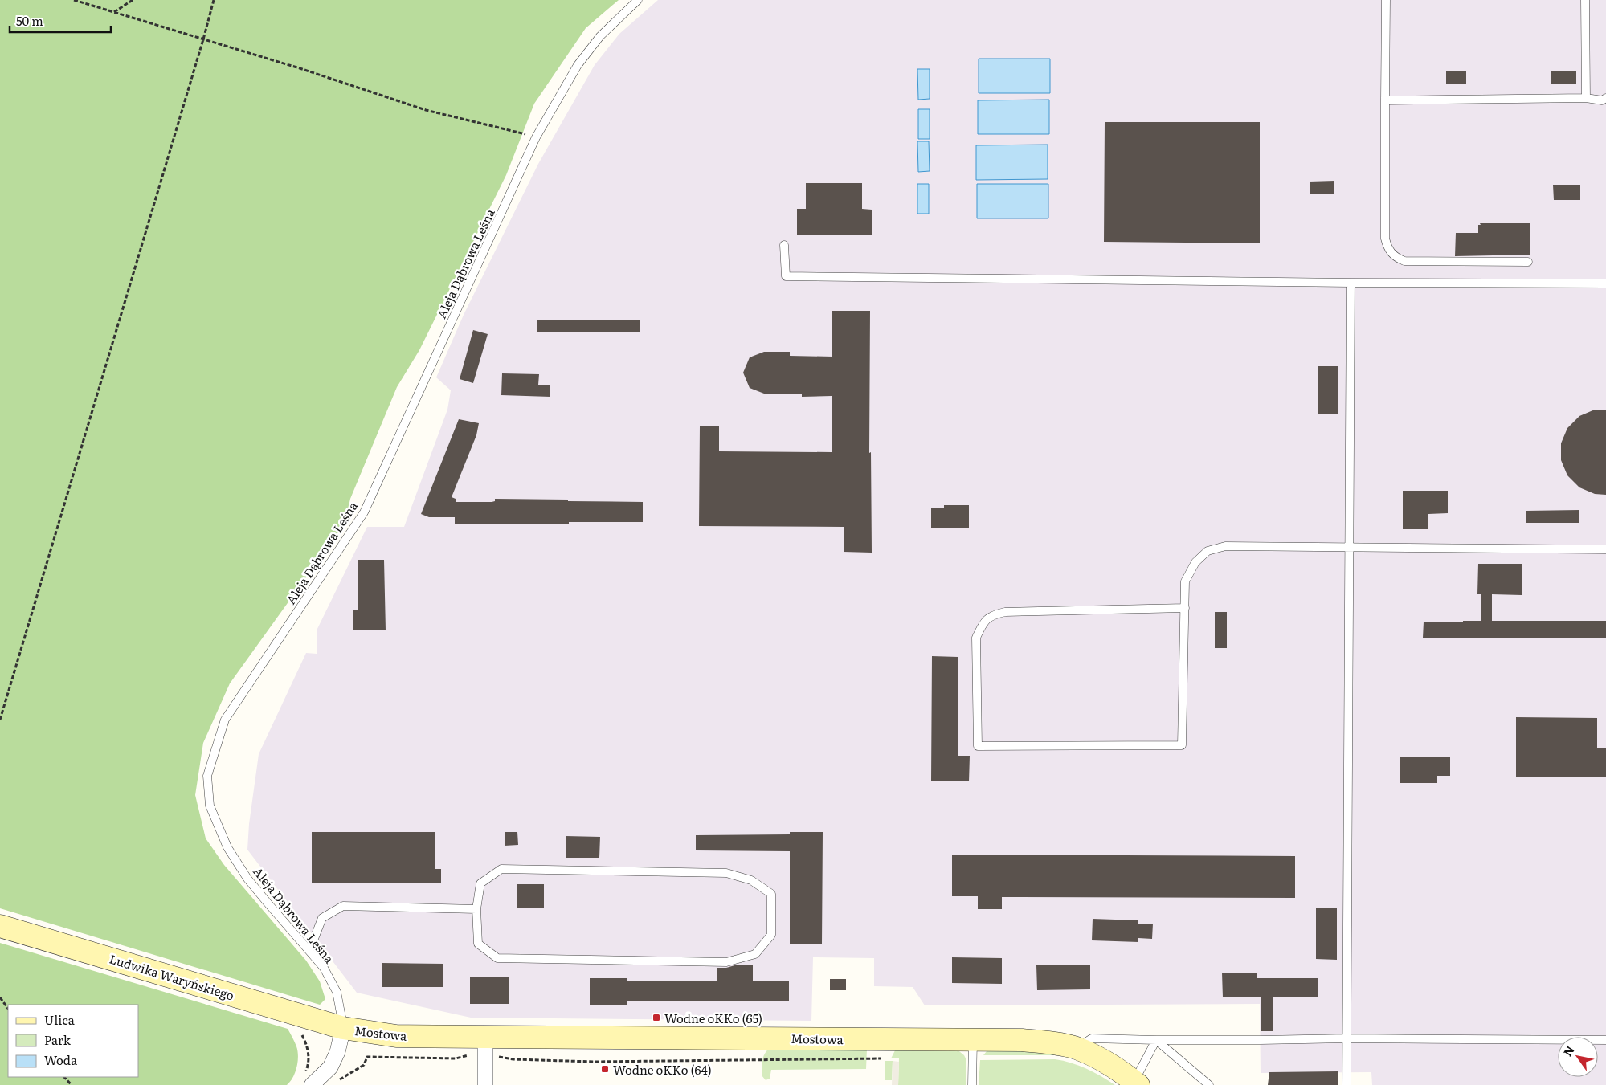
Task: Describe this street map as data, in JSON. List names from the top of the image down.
{
  "streets": {
    "street": ["Ludwika Waryńskiego", "Mostowa"],
    "lane": ["Aleja Dąbrowa Leśna"]
  },
  "crossings": [
    ["Aleja Dąbrowa Leśna", "Ludwika Waryńskiego"],
    ["Aleja Dąbrowa Leśna", "Mostowa"],
    ["Ludwika Waryńskiego", "Mostowa"]
  ],
  "places": {
    "transit": ["Wodne oKKo (65)", "Wodne oKKo (64)"]
  },
  "legend": ["Ulica", "Park", "Woda"],
  "scale_bar": "50 m",
  "north": "top left"
}
